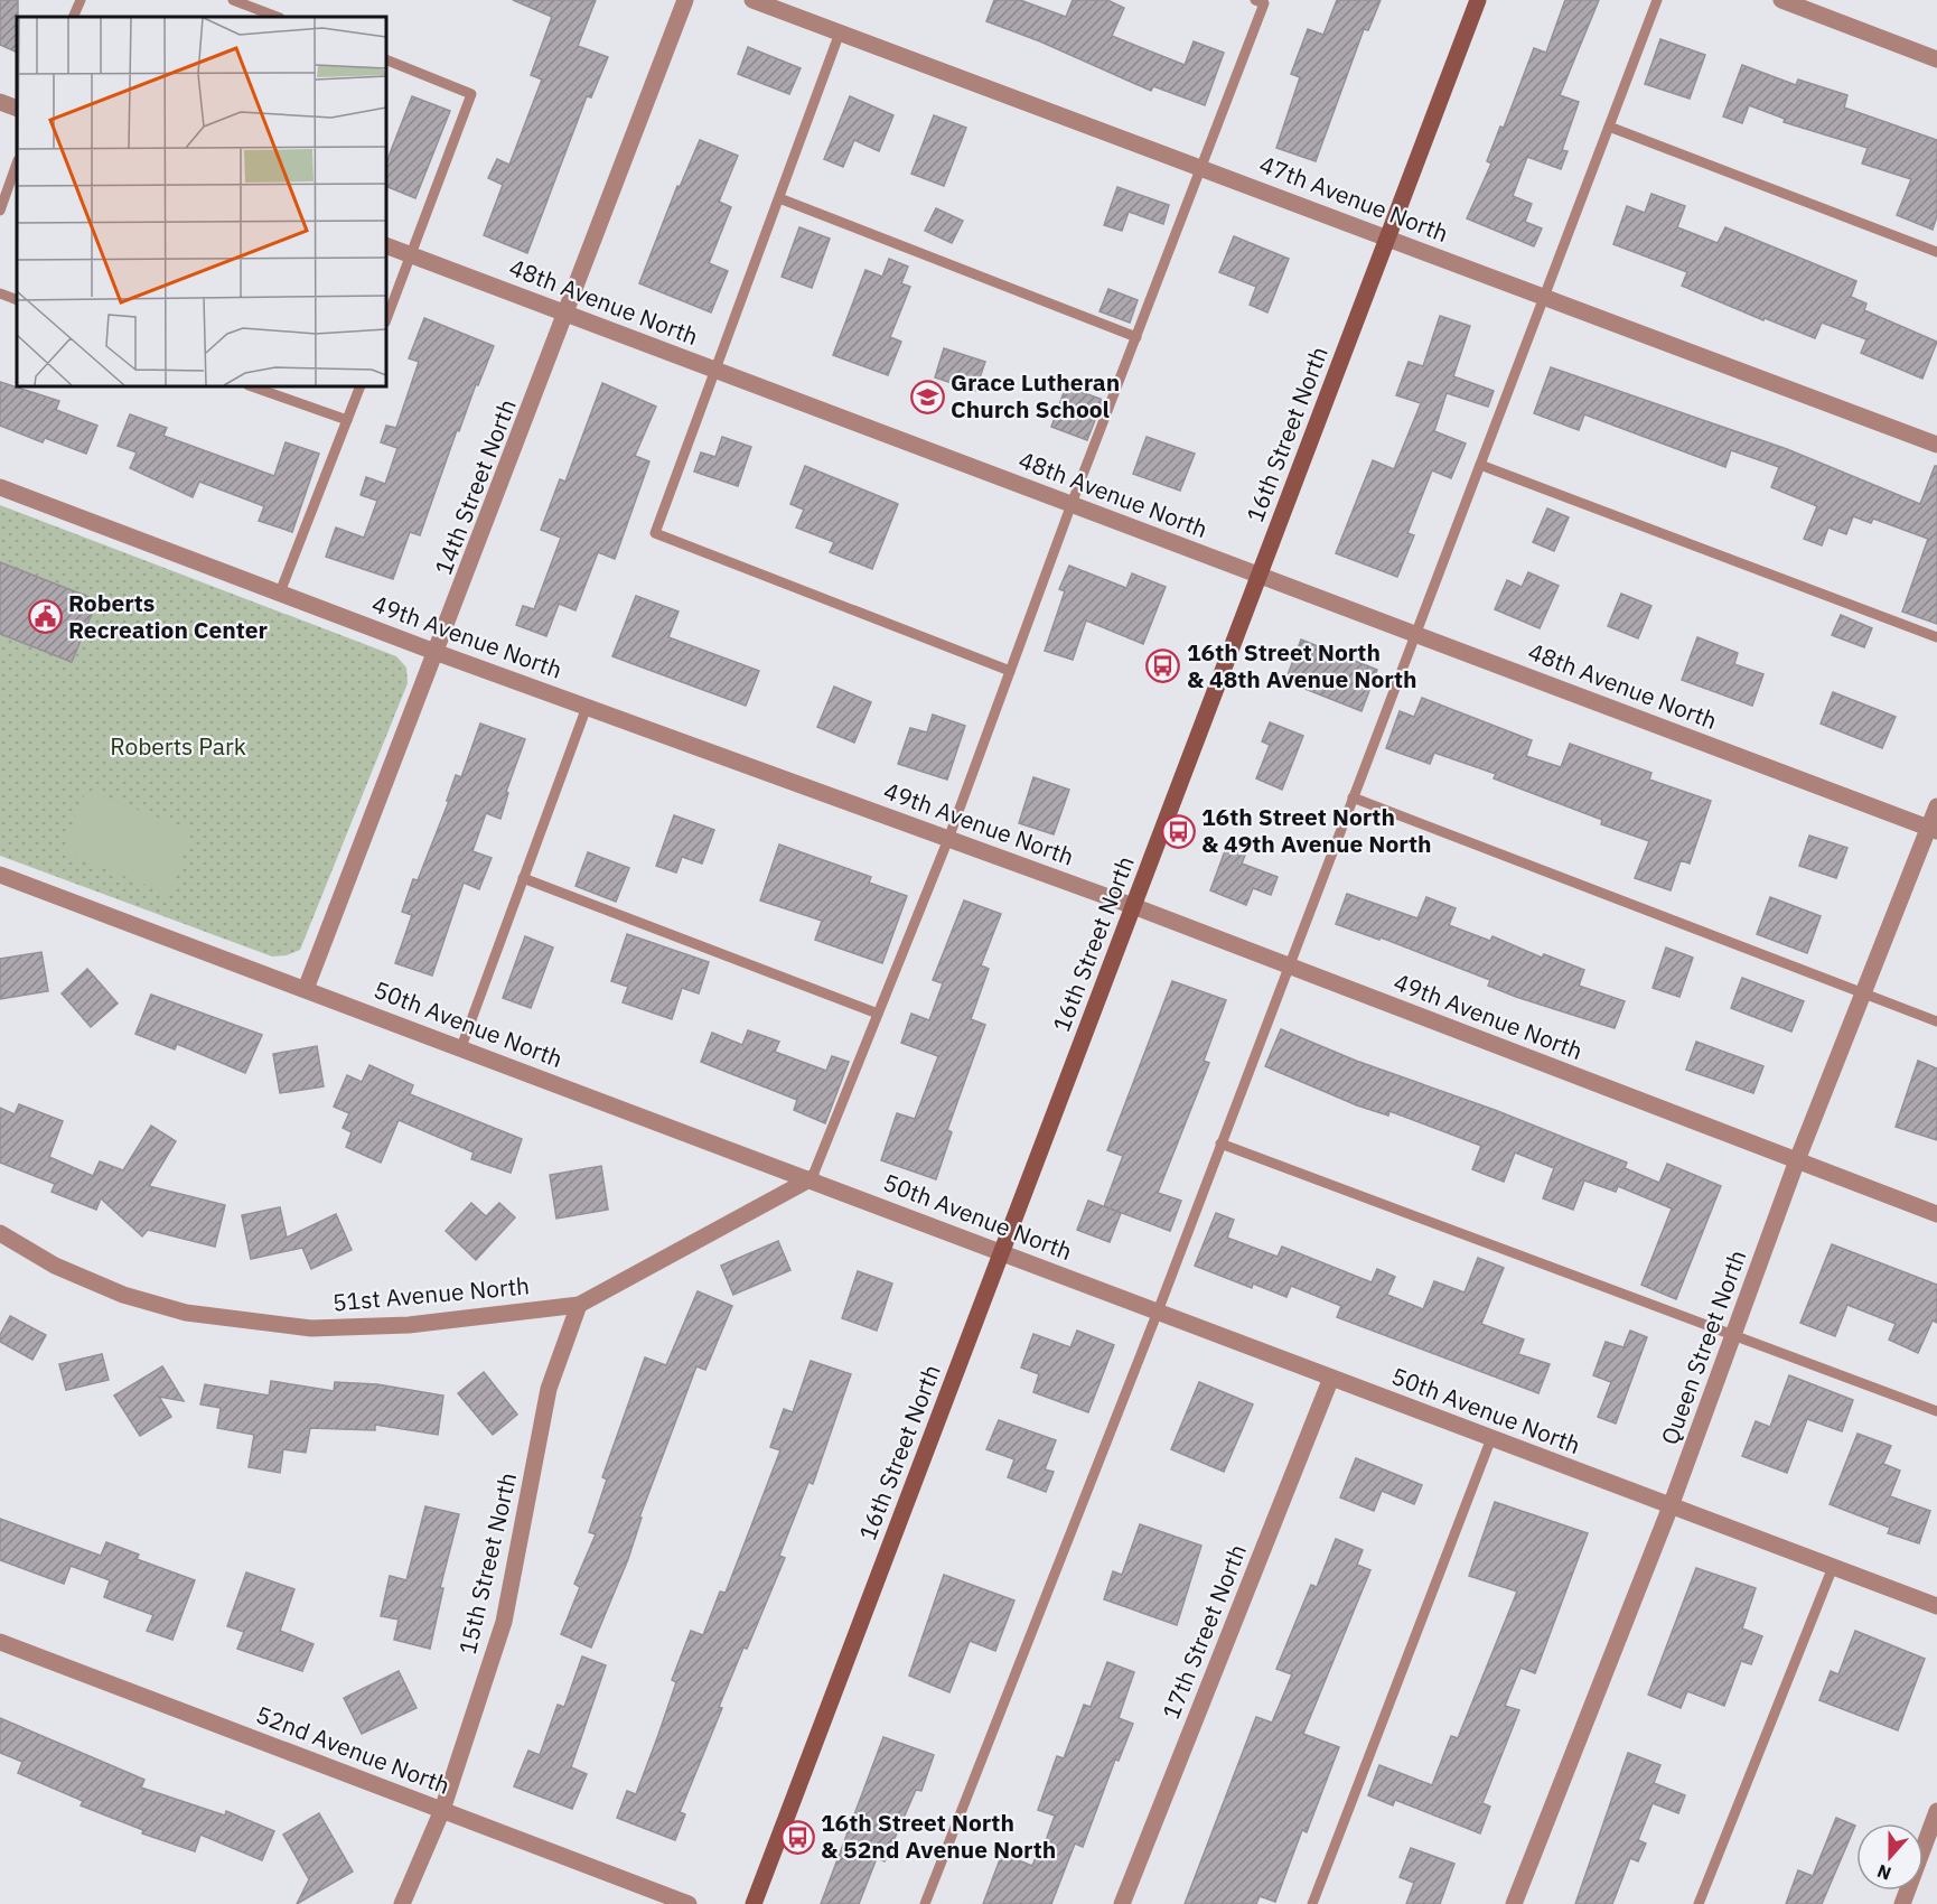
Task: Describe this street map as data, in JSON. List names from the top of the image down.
{
  "streets": {
    "street": [
      "47th Avenue North",
      "48th Avenue North",
      "16th Street North",
      "14th Street North",
      "49th Avenue North",
      "50th Avenue North",
      "51st Avenue North",
      "Queen Street North",
      "15th Street North",
      "17th Street North",
      "52nd Avenue North"
    ]
  },
  "crossings": [
    ["47th Avenue North", "16th Street North"],
    ["48th Avenue North", "16th Street North"],
    ["48th Avenue North", "14th Street North"],
    ["48th Avenue North", "Queen Street North"],
    ["16th Street North", "49th Avenue North"],
    ["16th Street North", "50th Avenue North"],
    ["14th Street North", "49th Avenue North"],
    ["14th Street North", "50th Avenue North"],
    ["49th Avenue North", "Queen Street North"],
    ["50th Avenue North", "51st Avenue North"],
    ["50th Avenue North", "Queen Street North"],
    ["50th Avenue North", "17th Street North"],
    ["51st Avenue North", "15th Street North"],
    ["15th Street North", "52nd Avenue North"]
  ],
  "parks": ["Roberts Park"],
  "places": {
    "school or university": ["Grace Lutheran Church School"],
    "public building": ["Roberts Recreation Center"],
    "bus stop": ["16th Street North & 48th Avenue North", "16th Street North & 49th Avenue North", "16th Street North & 52nd Avenue North"]
  },
  "north": "bottom"
}
